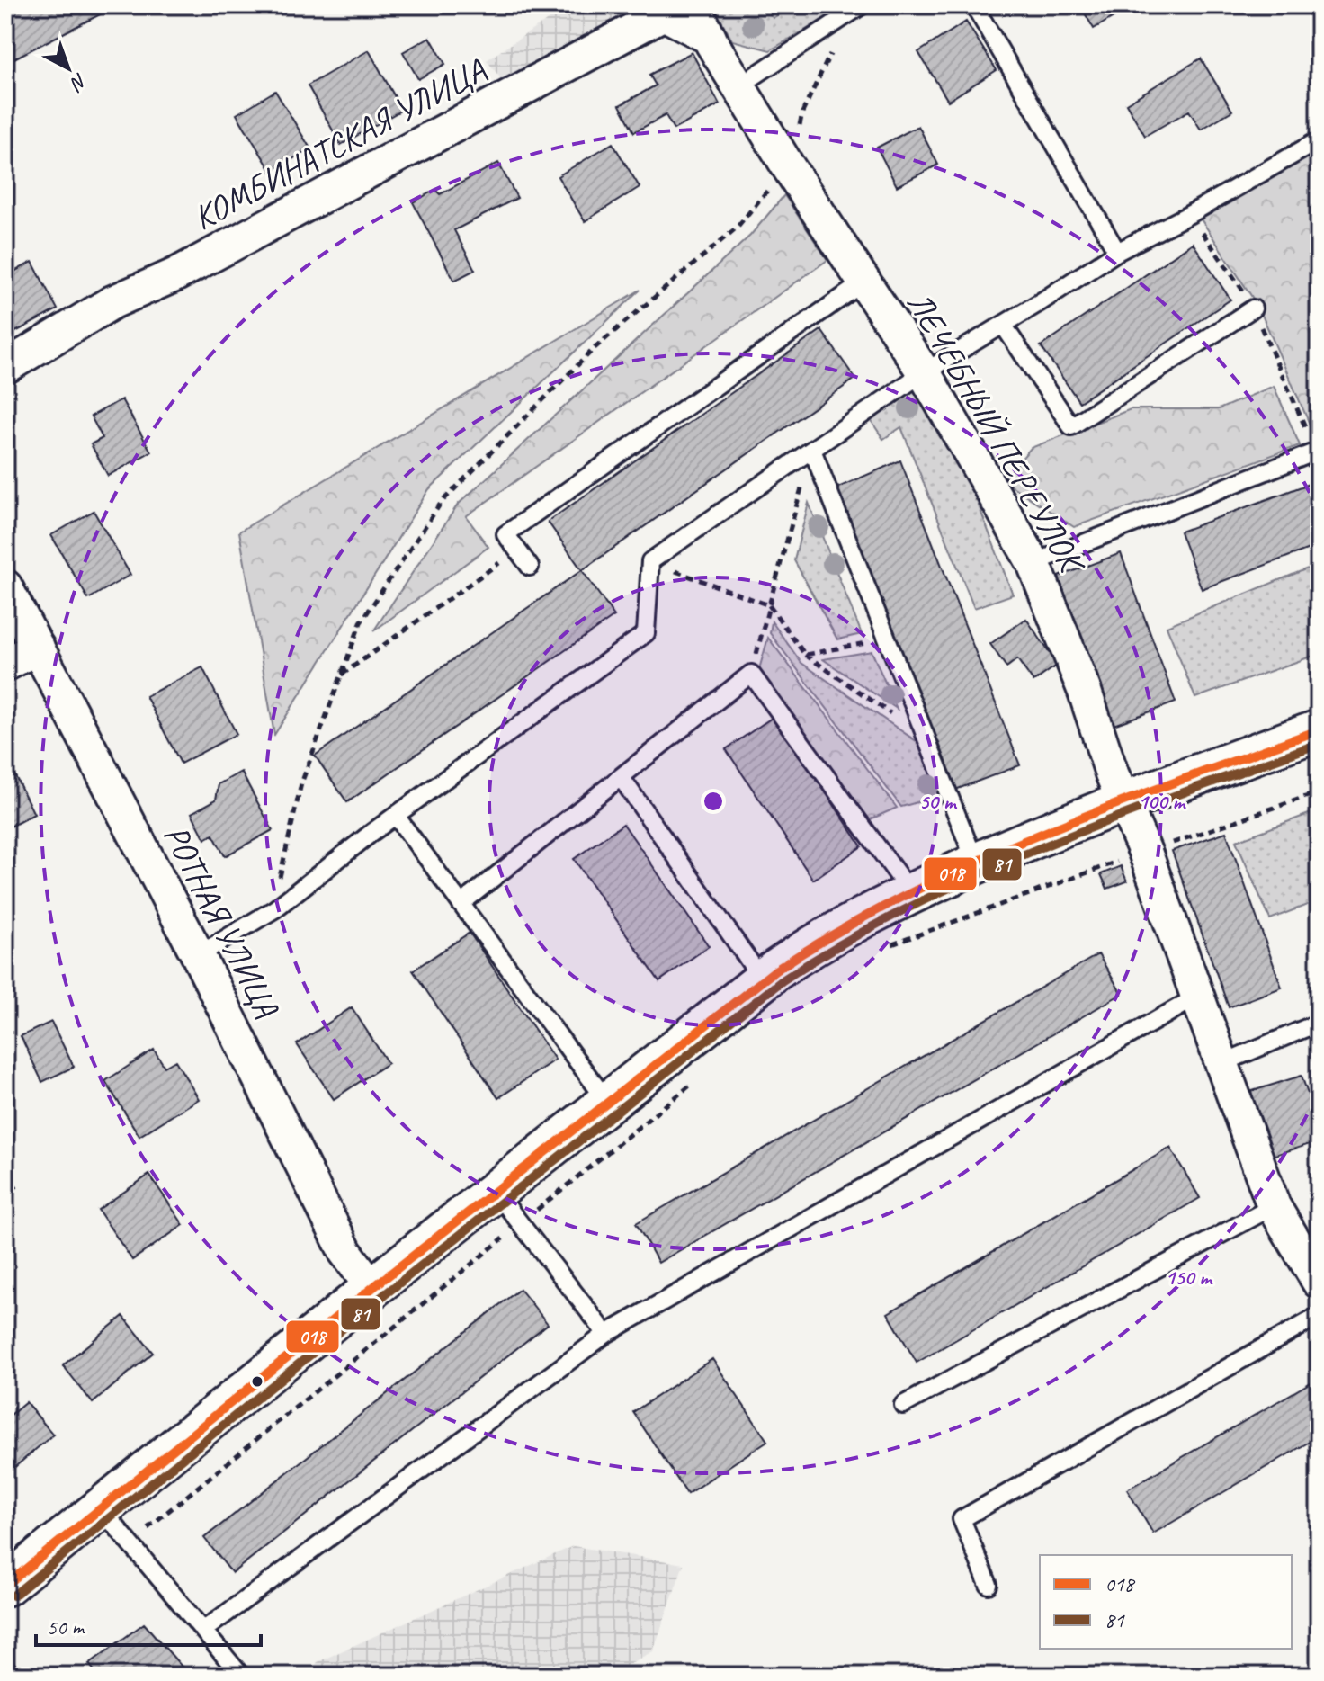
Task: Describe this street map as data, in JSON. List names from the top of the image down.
{
  "streets": {
    "street": ["КОМБИНАТСКАЯ УЛИЦА", "ЛЕЧЕБНЫЙ ПЕРЕУЛОК", "РОТНАЯ УЛИЦА"]
  },
  "crossings": [
    ["КОМБИНАТСКАЯ УЛИЦА", "ЛЕЧЕБНЫЙ ПЕРЕУЛОК"]
  ],
  "lines": ["transit line 018", "transit line 81"],
  "legend": ["018", "81"],
  "scale_bar": "50 m",
  "north": "bottom right",
  "rings": ["50 m", "100 m", "150 m"]
}
